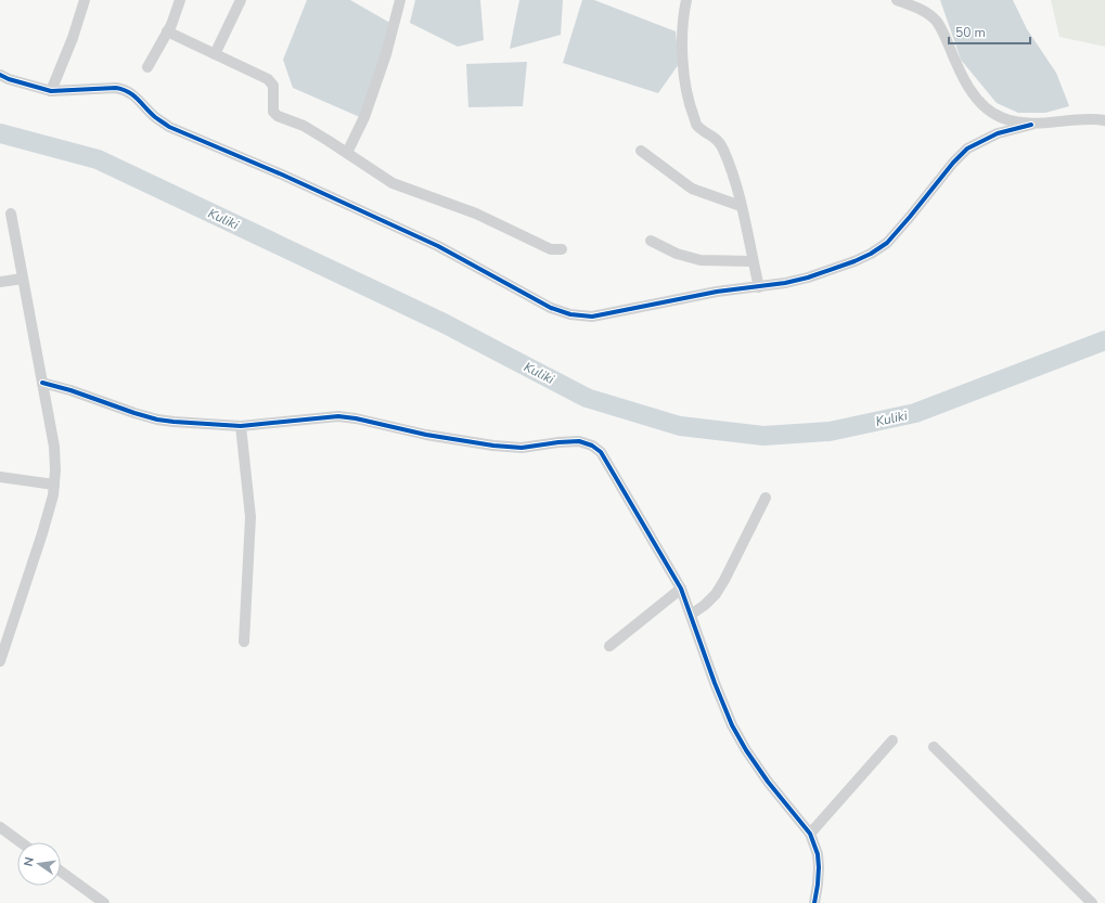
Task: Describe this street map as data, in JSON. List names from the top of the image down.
{
  "water": ["Kuliki"],
  "scale_bar": "50 m",
  "north": "left"
}
